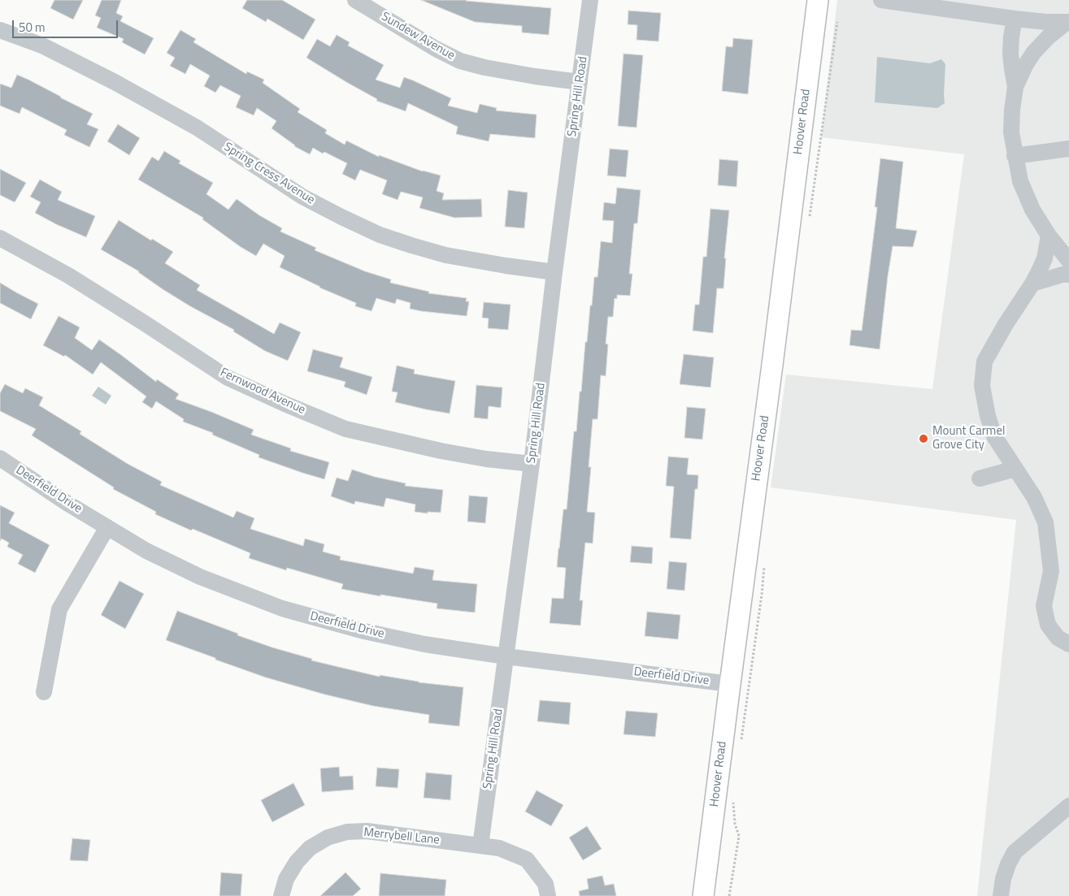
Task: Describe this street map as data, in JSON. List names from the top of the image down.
{
  "streets": {
    "main road": ["Hoover Road"],
    "street": [
      "Sundew Avenue",
      "Spring Hill Road",
      "Spring Cress Avenue",
      "Fernwood Avenue",
      "Deerfield Drive",
      "Merrybell Lane"
    ]
  },
  "crossings": [
    ["Sundew Avenue", "Spring Hill Road"],
    ["Spring Hill Road", "Spring Cress Avenue"],
    ["Spring Hill Road", "Fernwood Avenue"],
    ["Spring Hill Road", "Deerfield Drive"],
    ["Spring Hill Road", "Merrybell Lane"],
    ["Hoover Road", "Deerfield Drive"]
  ],
  "places": ["Mount Carmel Grove City"],
  "scale_bar": "50 m"
}
